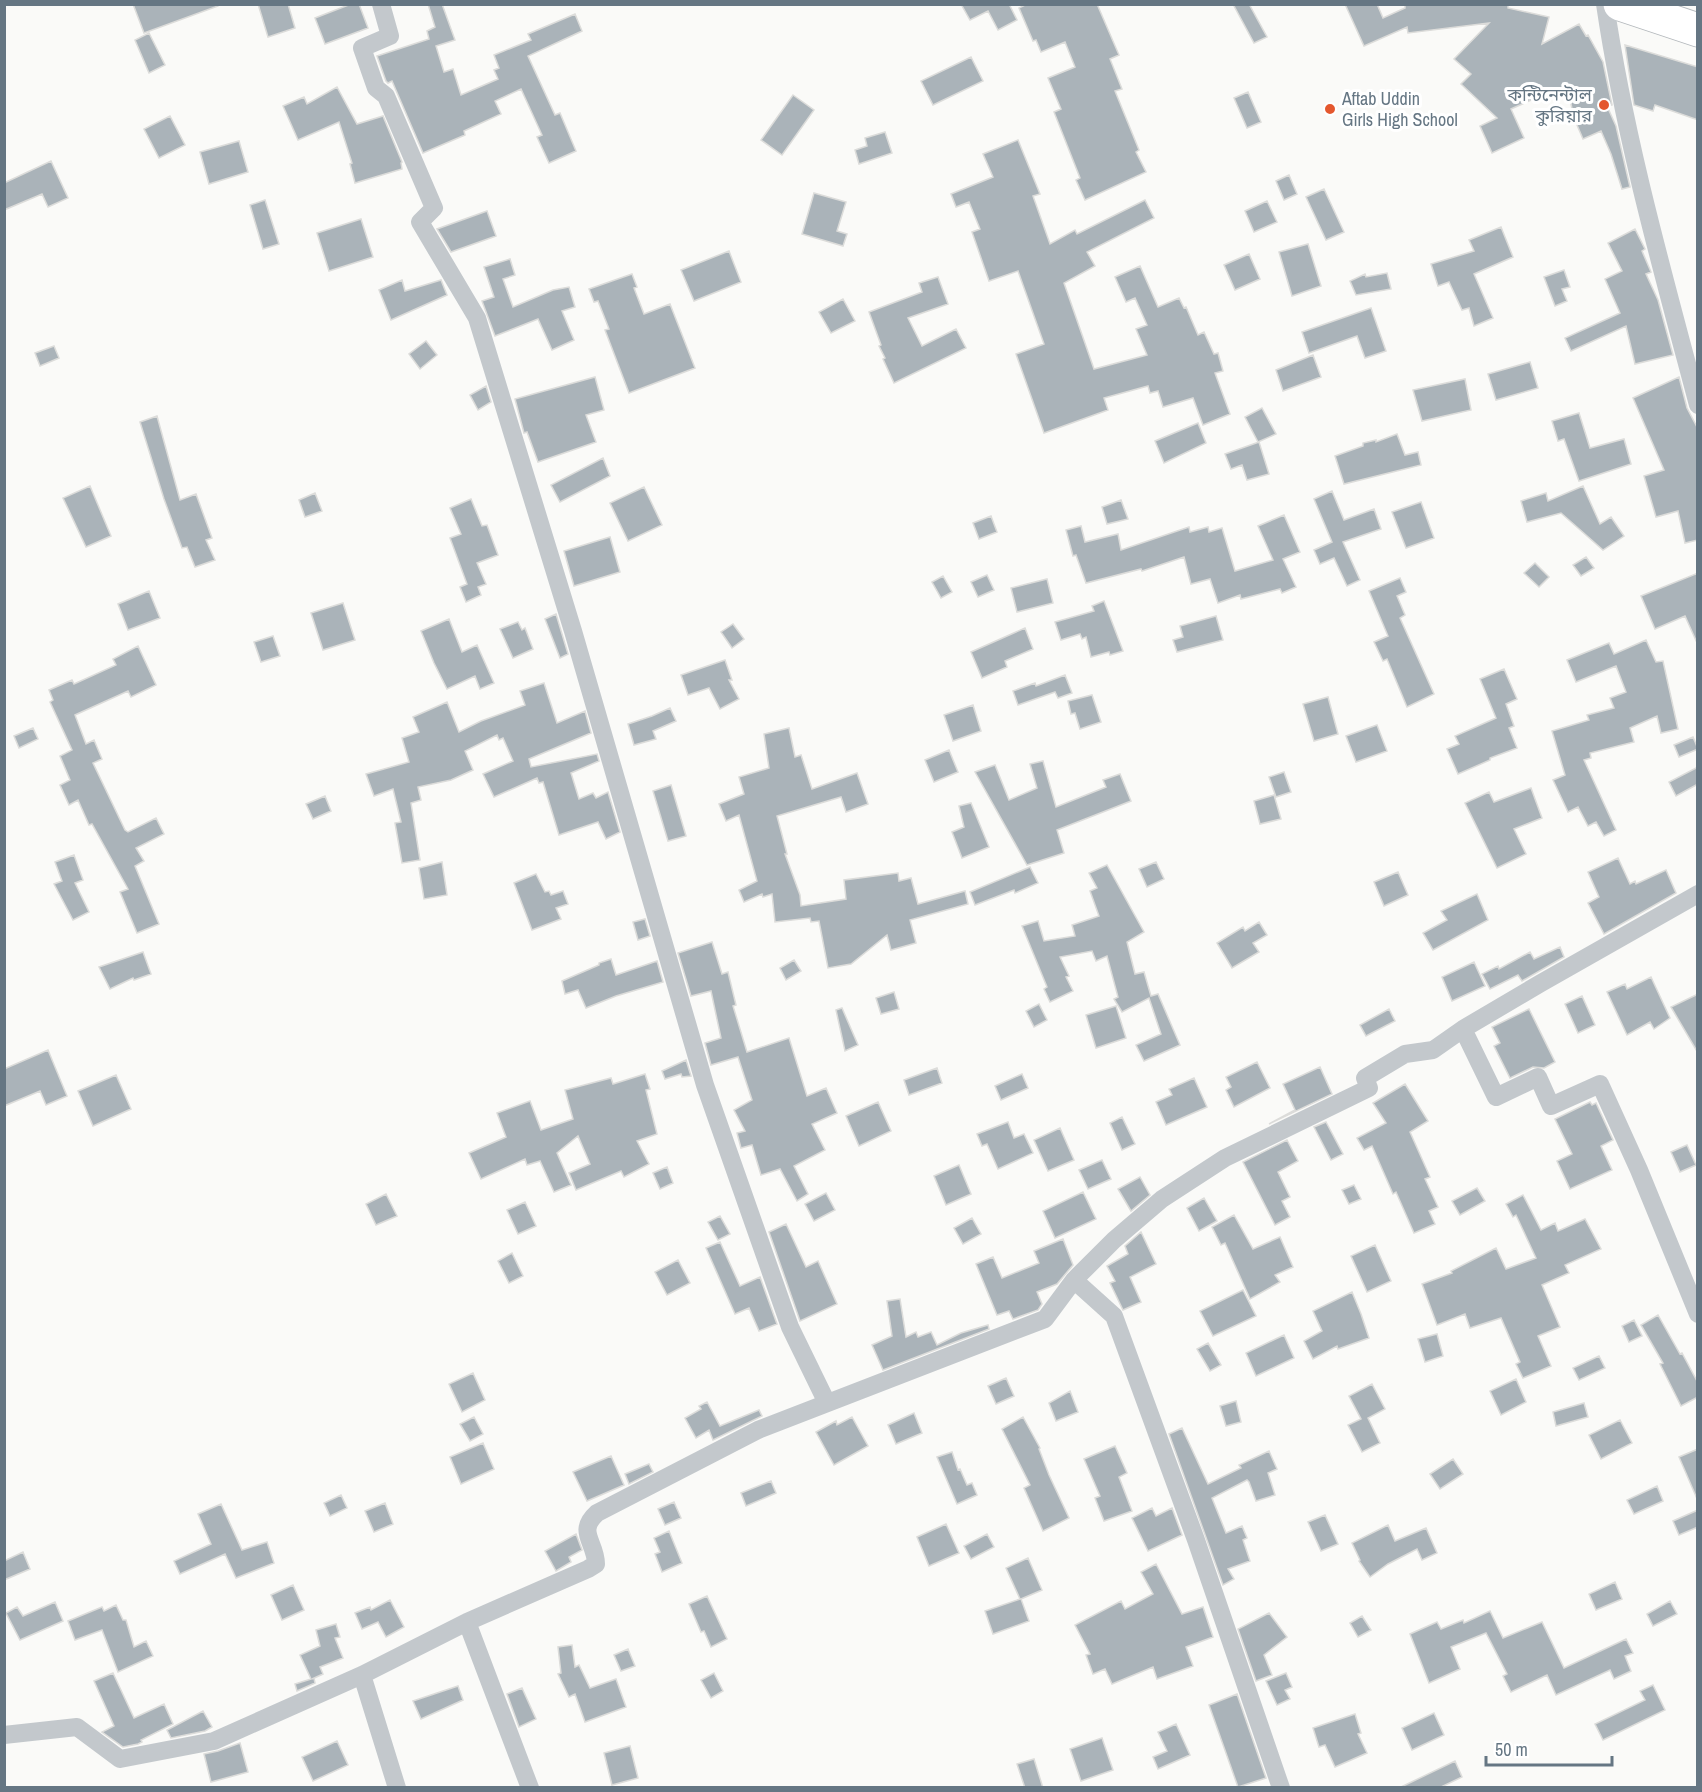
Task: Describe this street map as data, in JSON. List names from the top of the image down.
{
  "places": ["কন্টিনেন্টাল কুরিয়ার", "Aftab Uddin Girls High School"],
  "scale_bar": "50 m"
}
